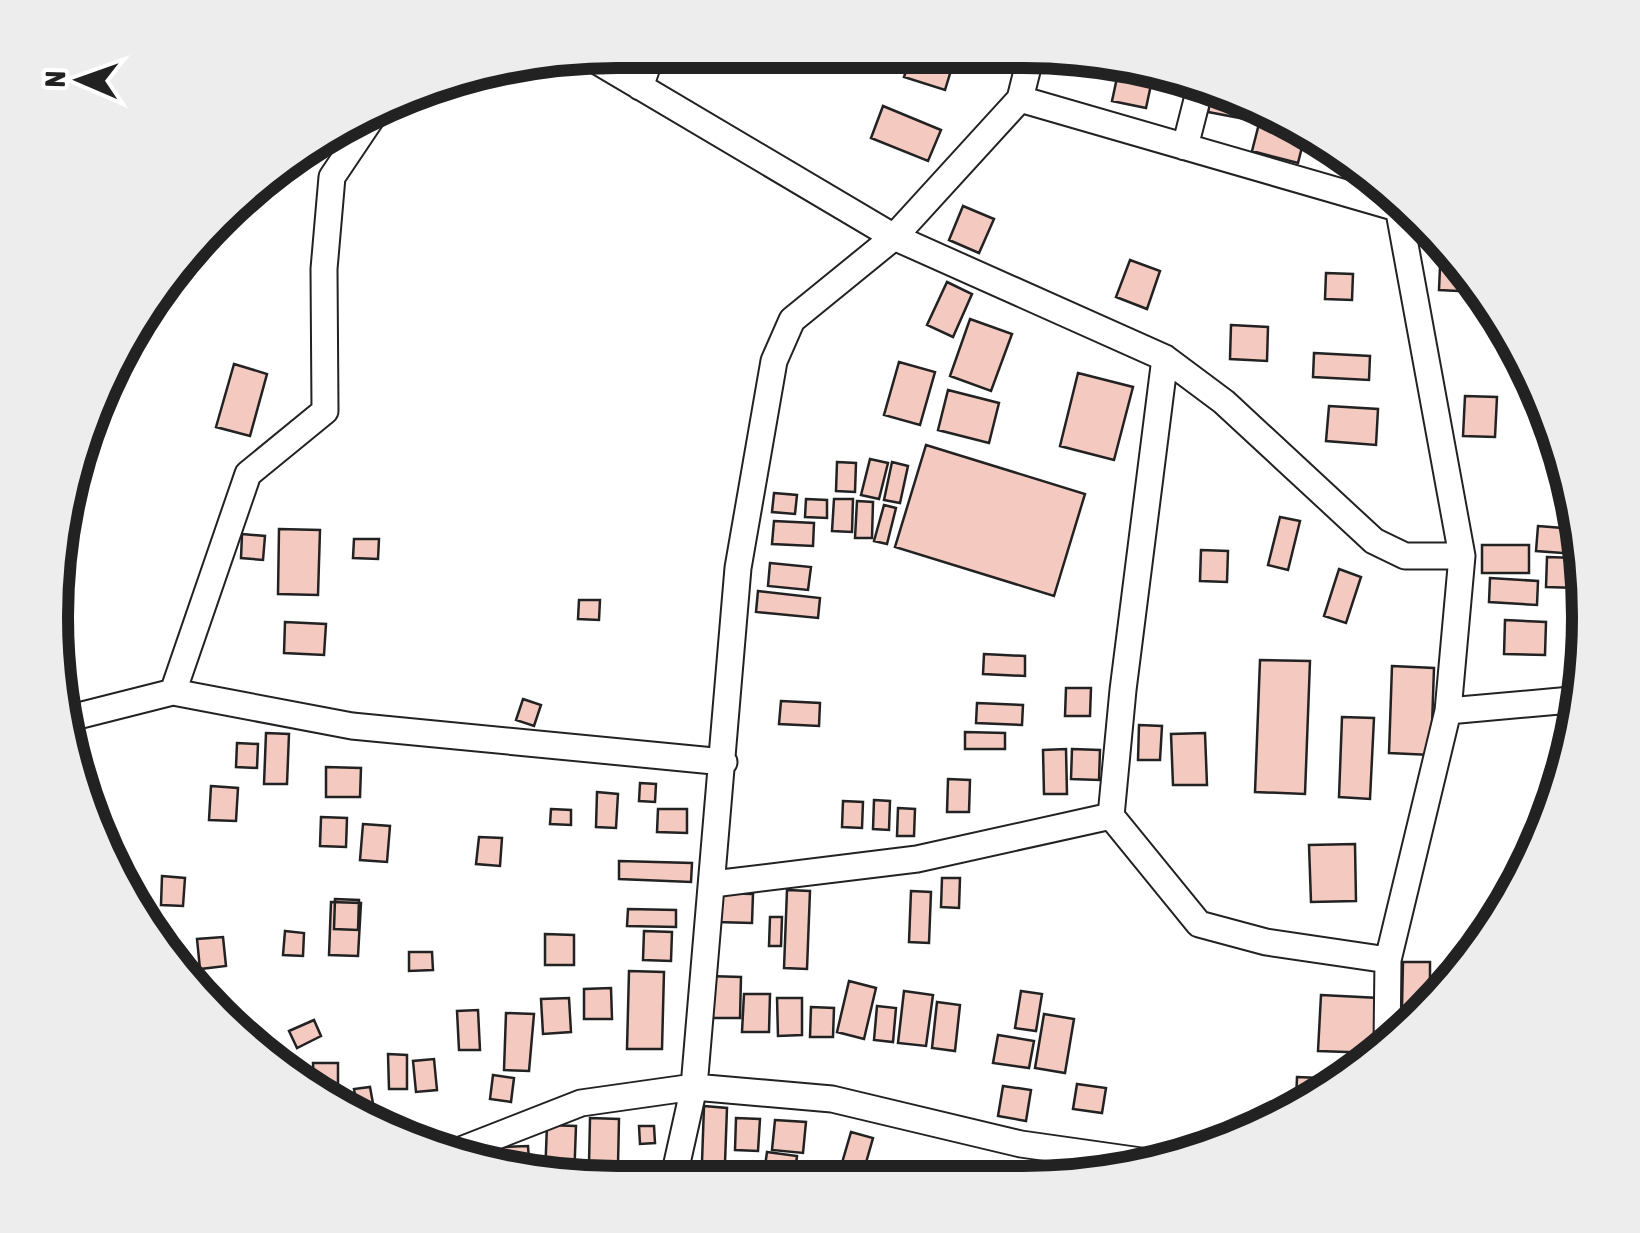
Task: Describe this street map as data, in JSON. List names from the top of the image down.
{
  "north": "left"
}
